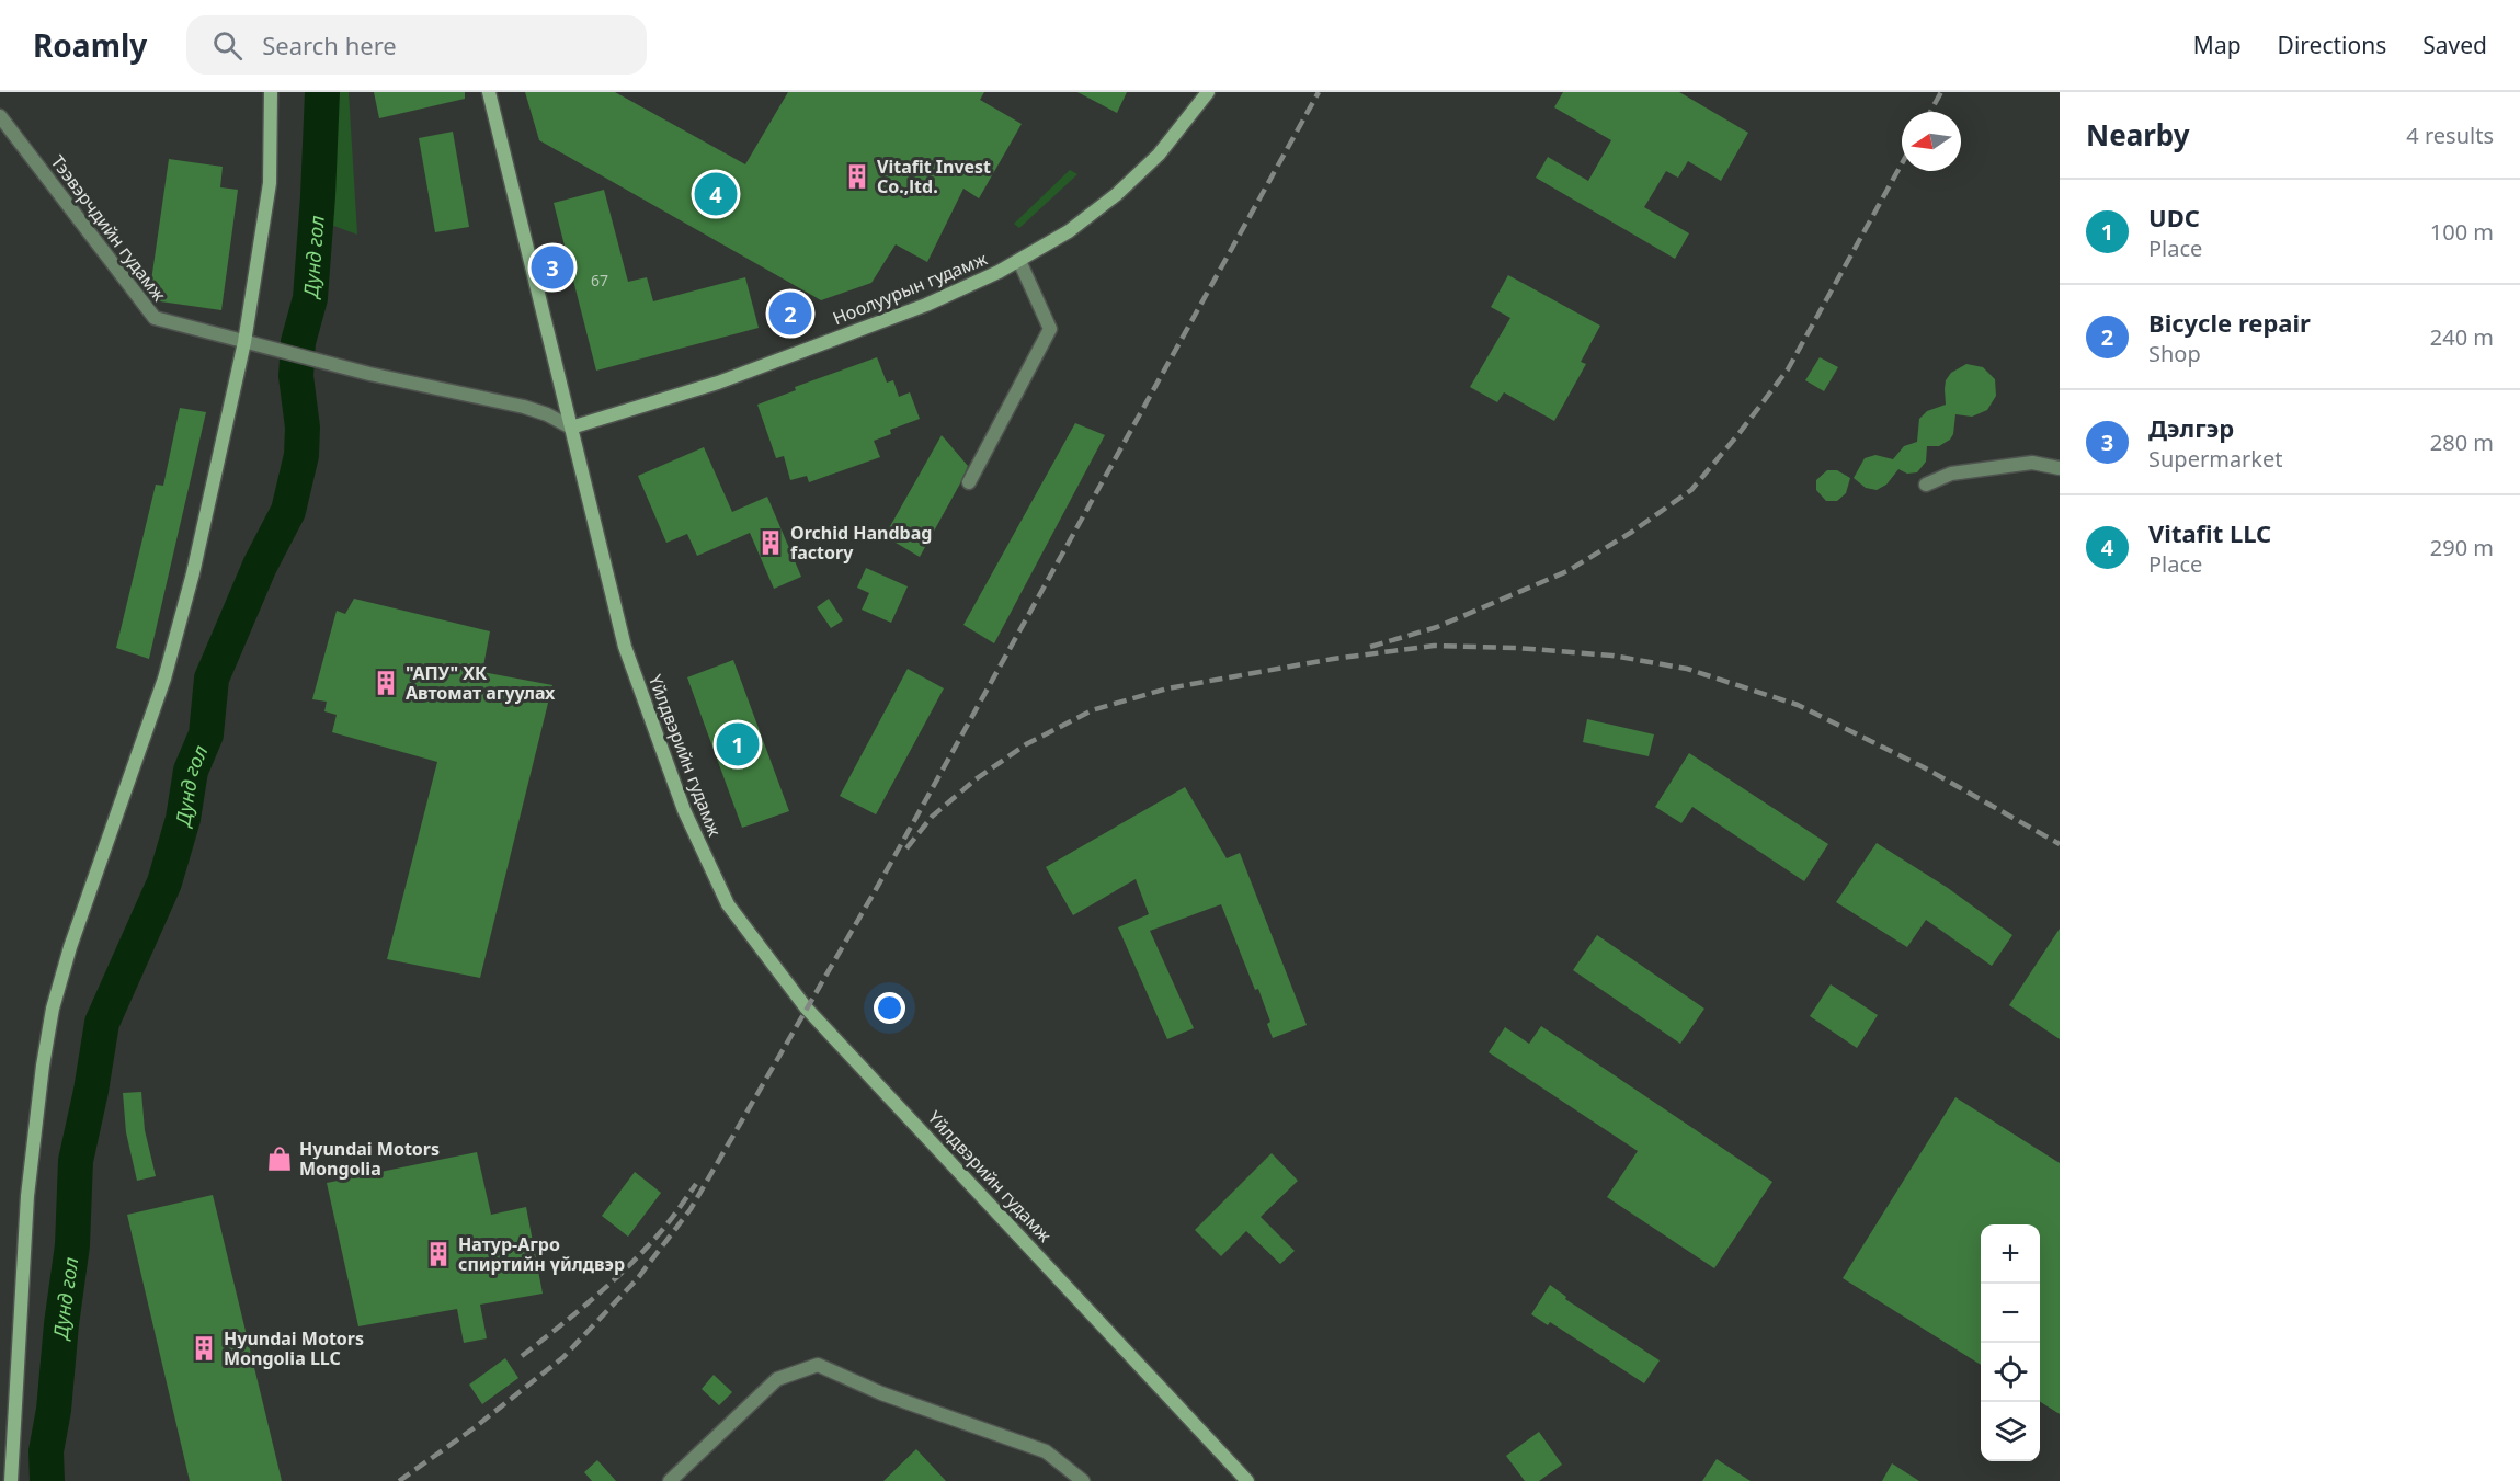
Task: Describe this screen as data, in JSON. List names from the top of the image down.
{
  "streets": {
    "street": ["Тээвэрчдийн гудамж", "Ноолуурын гудамж", "Yйлдвэрийн гудамж"]
  },
  "crossings": [
    ["Тээвэрчдийн гудамж", "Ноолуурын гудамж"],
    ["Тээвэрчдийн гудамж", "Yйлдвэрийн гудамж"],
    ["Ноолуурын гудамж", "Yйлдвэрийн гудамж"]
  ],
  "water": ["Дунд гол"],
  "places": {
    "building": [
      "Vitafit Invest Co.,ltd.",
      "Orchid Handbag factory",
      "\"АПУ\" ХК Автомат агуулах",
      "Натур-Агро спиртийн үйлдвэр",
      "Hyundai Motors Mongolia LLC"
    ],
    "shop": ["Hyundai Motors Mongolia"]
  },
  "house_numbers": ["67"],
  "north": "left",
  "page": {
    "header": "Roamly",
    "search": "Search here",
    "nav": ["Map", "Directions", "Saved"],
    "heading": ["Nearby", "4 results"],
    "pins": [
      "4",
      "3",
      "2",
      "1"
    ],
    "list": [
      {
        "mark": "1",
        "name": "UDC",
        "note": "Place",
        "value": "100 m"
      },
      {
        "mark": "2",
        "name": "Bicycle repair",
        "note": "Shop",
        "value": "240 m"
      },
      {
        "mark": "3",
        "name": "Дэлгэр",
        "note": "Supermarket",
        "value": "280 m"
      },
      {
        "mark": "4",
        "name": "Vitafit LLC",
        "note": "Place",
        "value": "290 m"
      }
    ],
    "map_buttons": ["+", "−"]
  }
}
